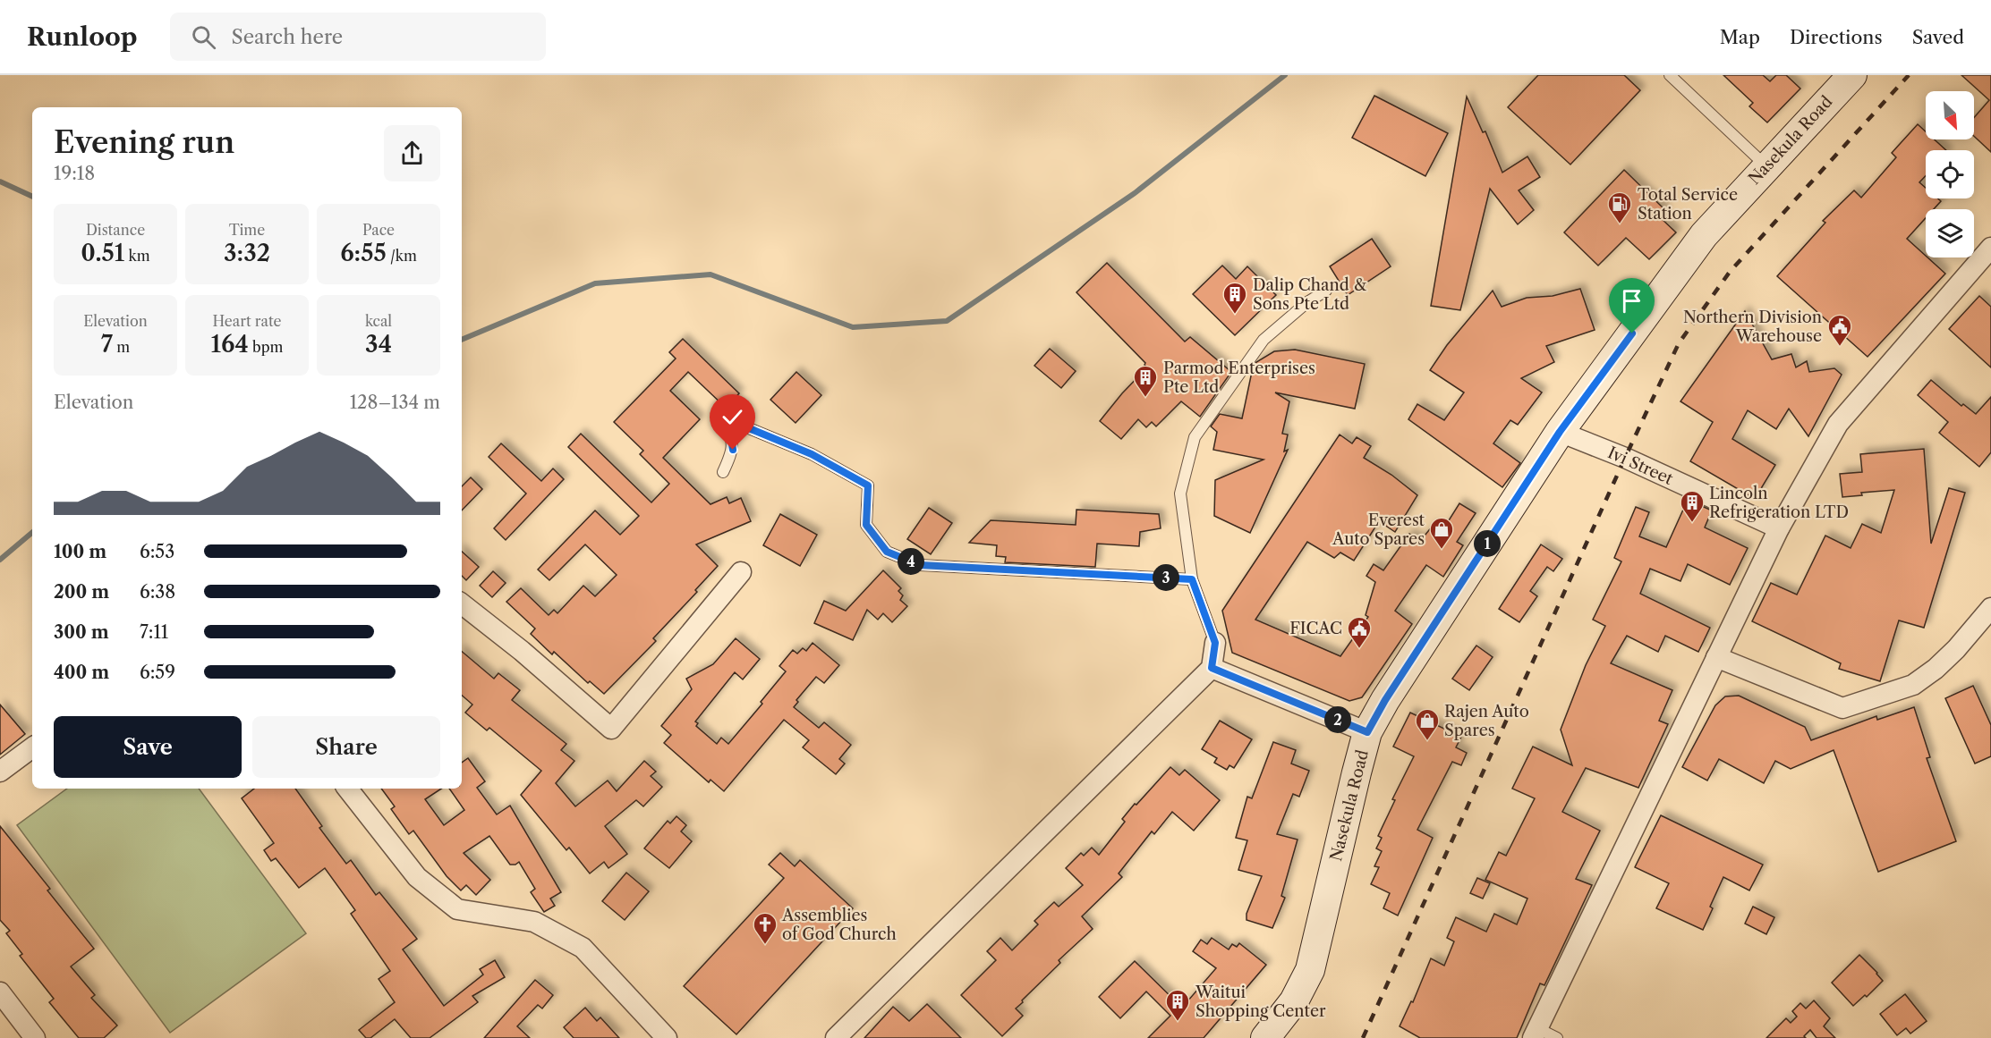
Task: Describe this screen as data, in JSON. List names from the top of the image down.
{
  "streets": {
    "main road": ["Nasekula Road"],
    "street": ["Ivi Street"]
  },
  "crossings": [
    ["Nasekula Road", "Ivi Street"]
  ],
  "places": {
    "fuel station": ["Total Service Station"],
    "building": [
      "Dalip Chand & Sons Pte Ltd",
      "Parmod Enterprises Pte Ltd",
      "Lincoln Refrigeration LTD",
      "Waitui Shopping Center"
    ],
    "public building": ["Northern Division Warehouse", "FICAC"],
    "shop": ["Everest Auto Spares", "Rajen Auto Spares"],
    "church": ["Assemblies of God Church"]
  },
  "north": "bottom right",
  "page": {
    "header": "Runloop",
    "search": "Search here",
    "nav": ["Map", "Directions", "Saved"],
    "heading": ["Evening run", "19:18"],
    "stats": [
      ["Distance", "0.51 km"],
      ["Time", "3:32"],
      ["Pace", "6:55 /km"],
      ["Elevation", "7 m"],
      ["Heart rate", "164 bpm"],
      ["kcal", "34"]
    ],
    "chart": ["Elevation", "128–134 m"],
    "pins": [
      "1",
      "4",
      "3",
      "2"
    ],
    "list": [
      {
        "name": "100 m",
        "note": "6:53"
      },
      {
        "name": "200 m",
        "note": "6:38"
      },
      {
        "name": "300 m",
        "note": "7:11"
      },
      {
        "name": "400 m",
        "note": "6:59"
      }
    ],
    "buttons": ["Save", "Share"]
  }
}
